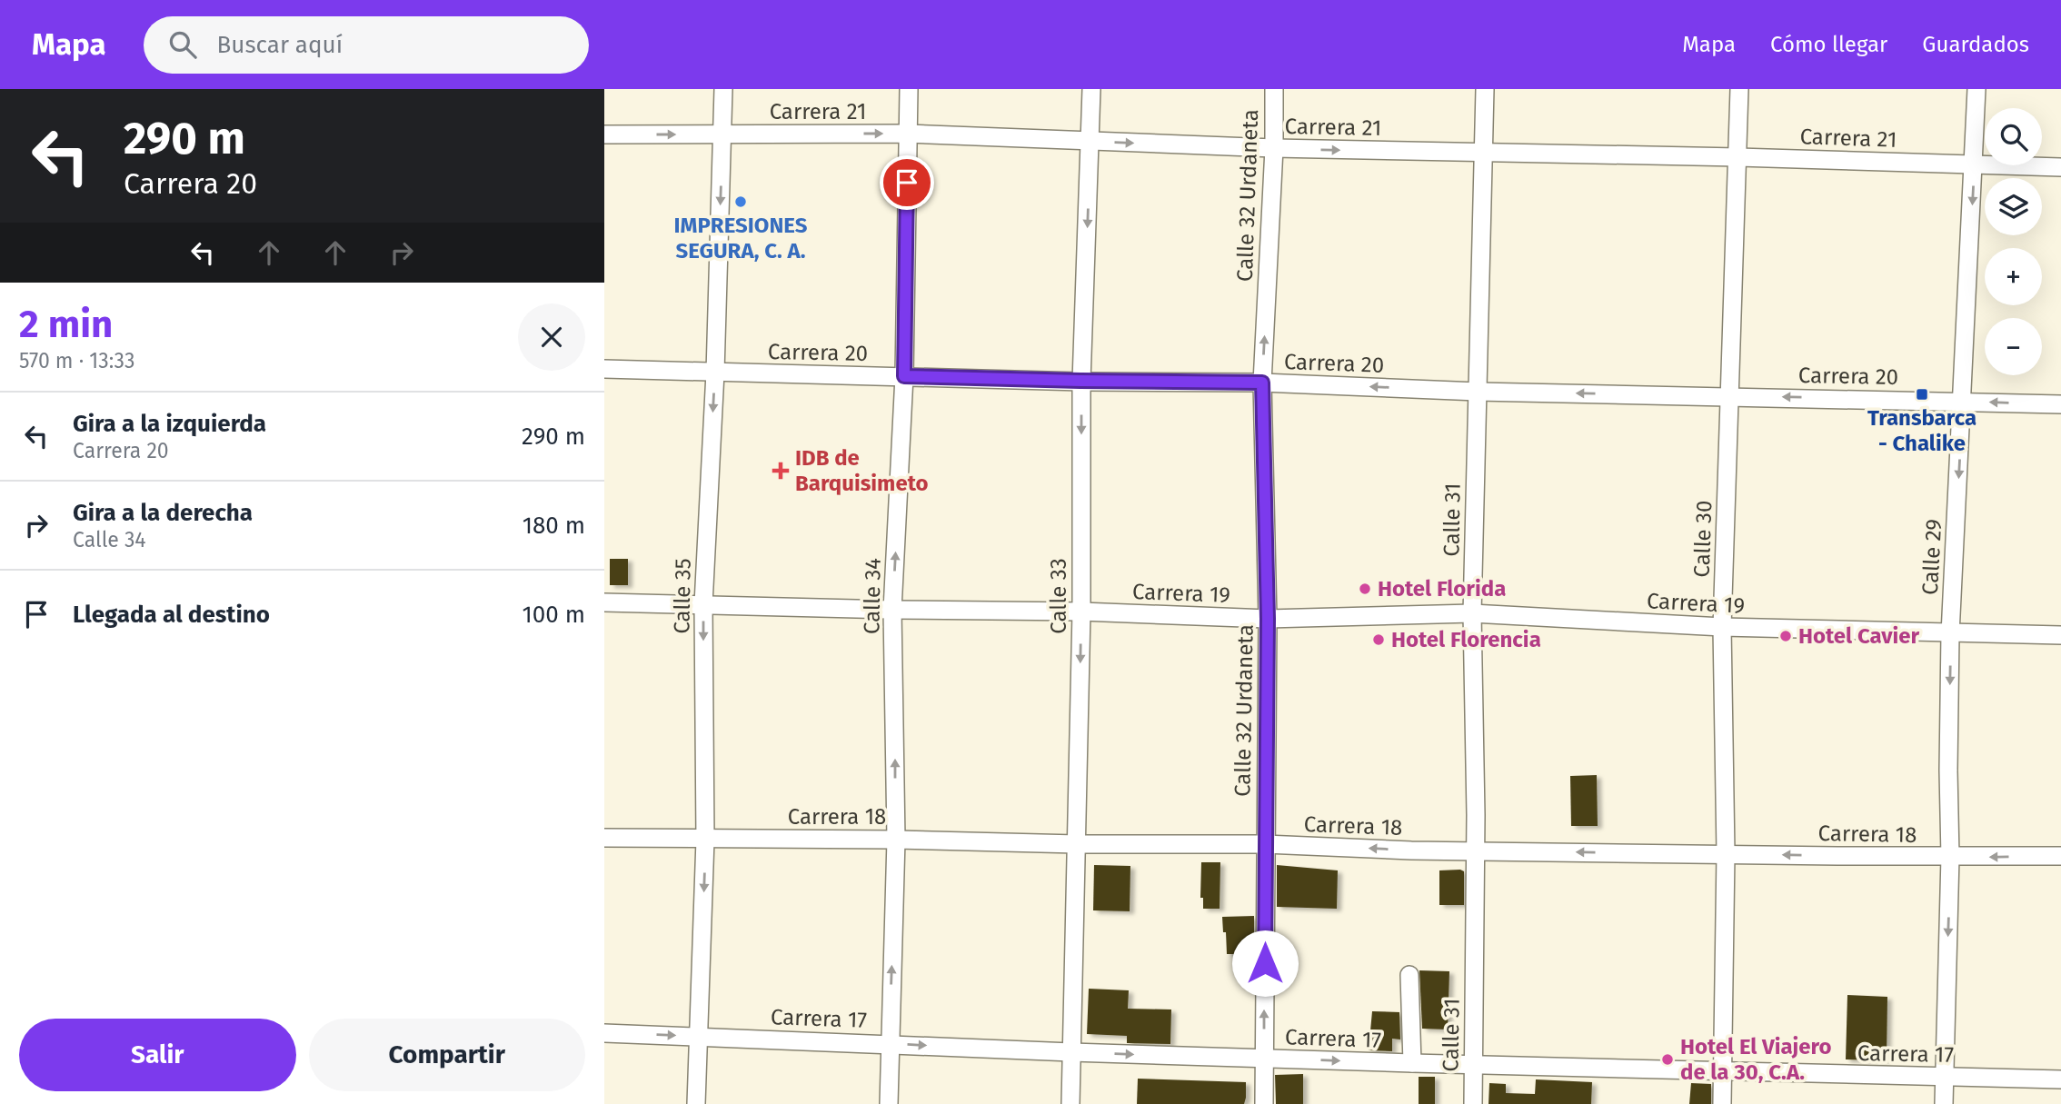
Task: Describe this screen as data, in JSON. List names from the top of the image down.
{
  "streets": {
    "street": [
      "Carrera 21",
      "Calle 32 Urdaneta",
      "Carrera 20",
      "Calle 31",
      "Calle 30",
      "Calle 29",
      "Carrera 19",
      "Calle 35",
      "Calle 34",
      "Calle 33",
      "Carrera 18",
      "Carrera 17"
    ]
  },
  "crossings": [
    ["Carrera 21", "Calle 32 Urdaneta"],
    ["Carrera 21", "Calle 31"],
    ["Carrera 21", "Calle 30"],
    ["Carrera 21", "Calle 29"],
    ["Carrera 21", "Calle 35"],
    ["Carrera 21", "Calle 34"],
    ["Carrera 21", "Calle 33"],
    ["Calle 32 Urdaneta", "Carrera 20"],
    ["Calle 32 Urdaneta", "Carrera 19"],
    ["Calle 32 Urdaneta", "Carrera 18"],
    ["Calle 32 Urdaneta", "Carrera 17"],
    ["Carrera 20", "Calle 31"],
    ["Carrera 20", "Calle 30"],
    ["Carrera 20", "Calle 29"],
    ["Carrera 20", "Calle 35"],
    ["Carrera 20", "Calle 34"],
    ["Carrera 20", "Calle 33"],
    ["Calle 31", "Carrera 19"],
    ["Calle 31", "Carrera 18"],
    ["Calle 31", "Carrera 17"],
    ["Calle 30", "Carrera 19"],
    ["Calle 30", "Carrera 18"],
    ["Calle 30", "Carrera 17"],
    ["Calle 29", "Carrera 19"],
    ["Calle 29", "Carrera 18"],
    ["Calle 29", "Carrera 17"],
    ["Carrera 19", "Calle 35"],
    ["Carrera 19", "Calle 34"],
    ["Carrera 19", "Calle 33"],
    ["Calle 35", "Carrera 18"],
    ["Calle 35", "Carrera 17"],
    ["Calle 34", "Carrera 18"],
    ["Calle 34", "Carrera 17"],
    ["Calle 33", "Carrera 18"],
    ["Calle 33", "Carrera 17"]
  ],
  "one_way": [
    "Carrera 21",
    "Calle 32 Urdaneta",
    "Carrera 20",
    "Calle 29",
    "Calle 35",
    "Calle 34",
    "Calle 33",
    "Carrera 18",
    "Carrera 17"
  ],
  "places": {
    "other": [
      "IMPRESIONES SEGURA, C. A.",
      "Hotel Florida",
      "Hotel Cavier",
      "Hotel Florencia",
      "Hotel El Viajero de la 30, C.A."
    ],
    "transit": ["Transbarca - Chalike"],
    "health": ["IDB de Barquisimeto"]
  },
  "page": {
    "header": "Mapa",
    "search": "Buscar aquí",
    "nav": ["Mapa", "Cómo llegar", "Guardados"],
    "turn": ["290 m", "Carrera 20"],
    "map_buttons": ["+", "−"],
    "heading": ["2 min", "570 m · 13:33"],
    "list": [
      {
        "name": "Gira a la izquierda",
        "note": "Carrera 20",
        "value": "290 m"
      },
      {
        "name": "Gira a la derecha",
        "note": "Calle 34",
        "value": "180 m"
      },
      {
        "name": "Llegada al destino",
        "value": "100 m"
      }
    ],
    "buttons": ["Salir", "Compartir"]
  }
}
